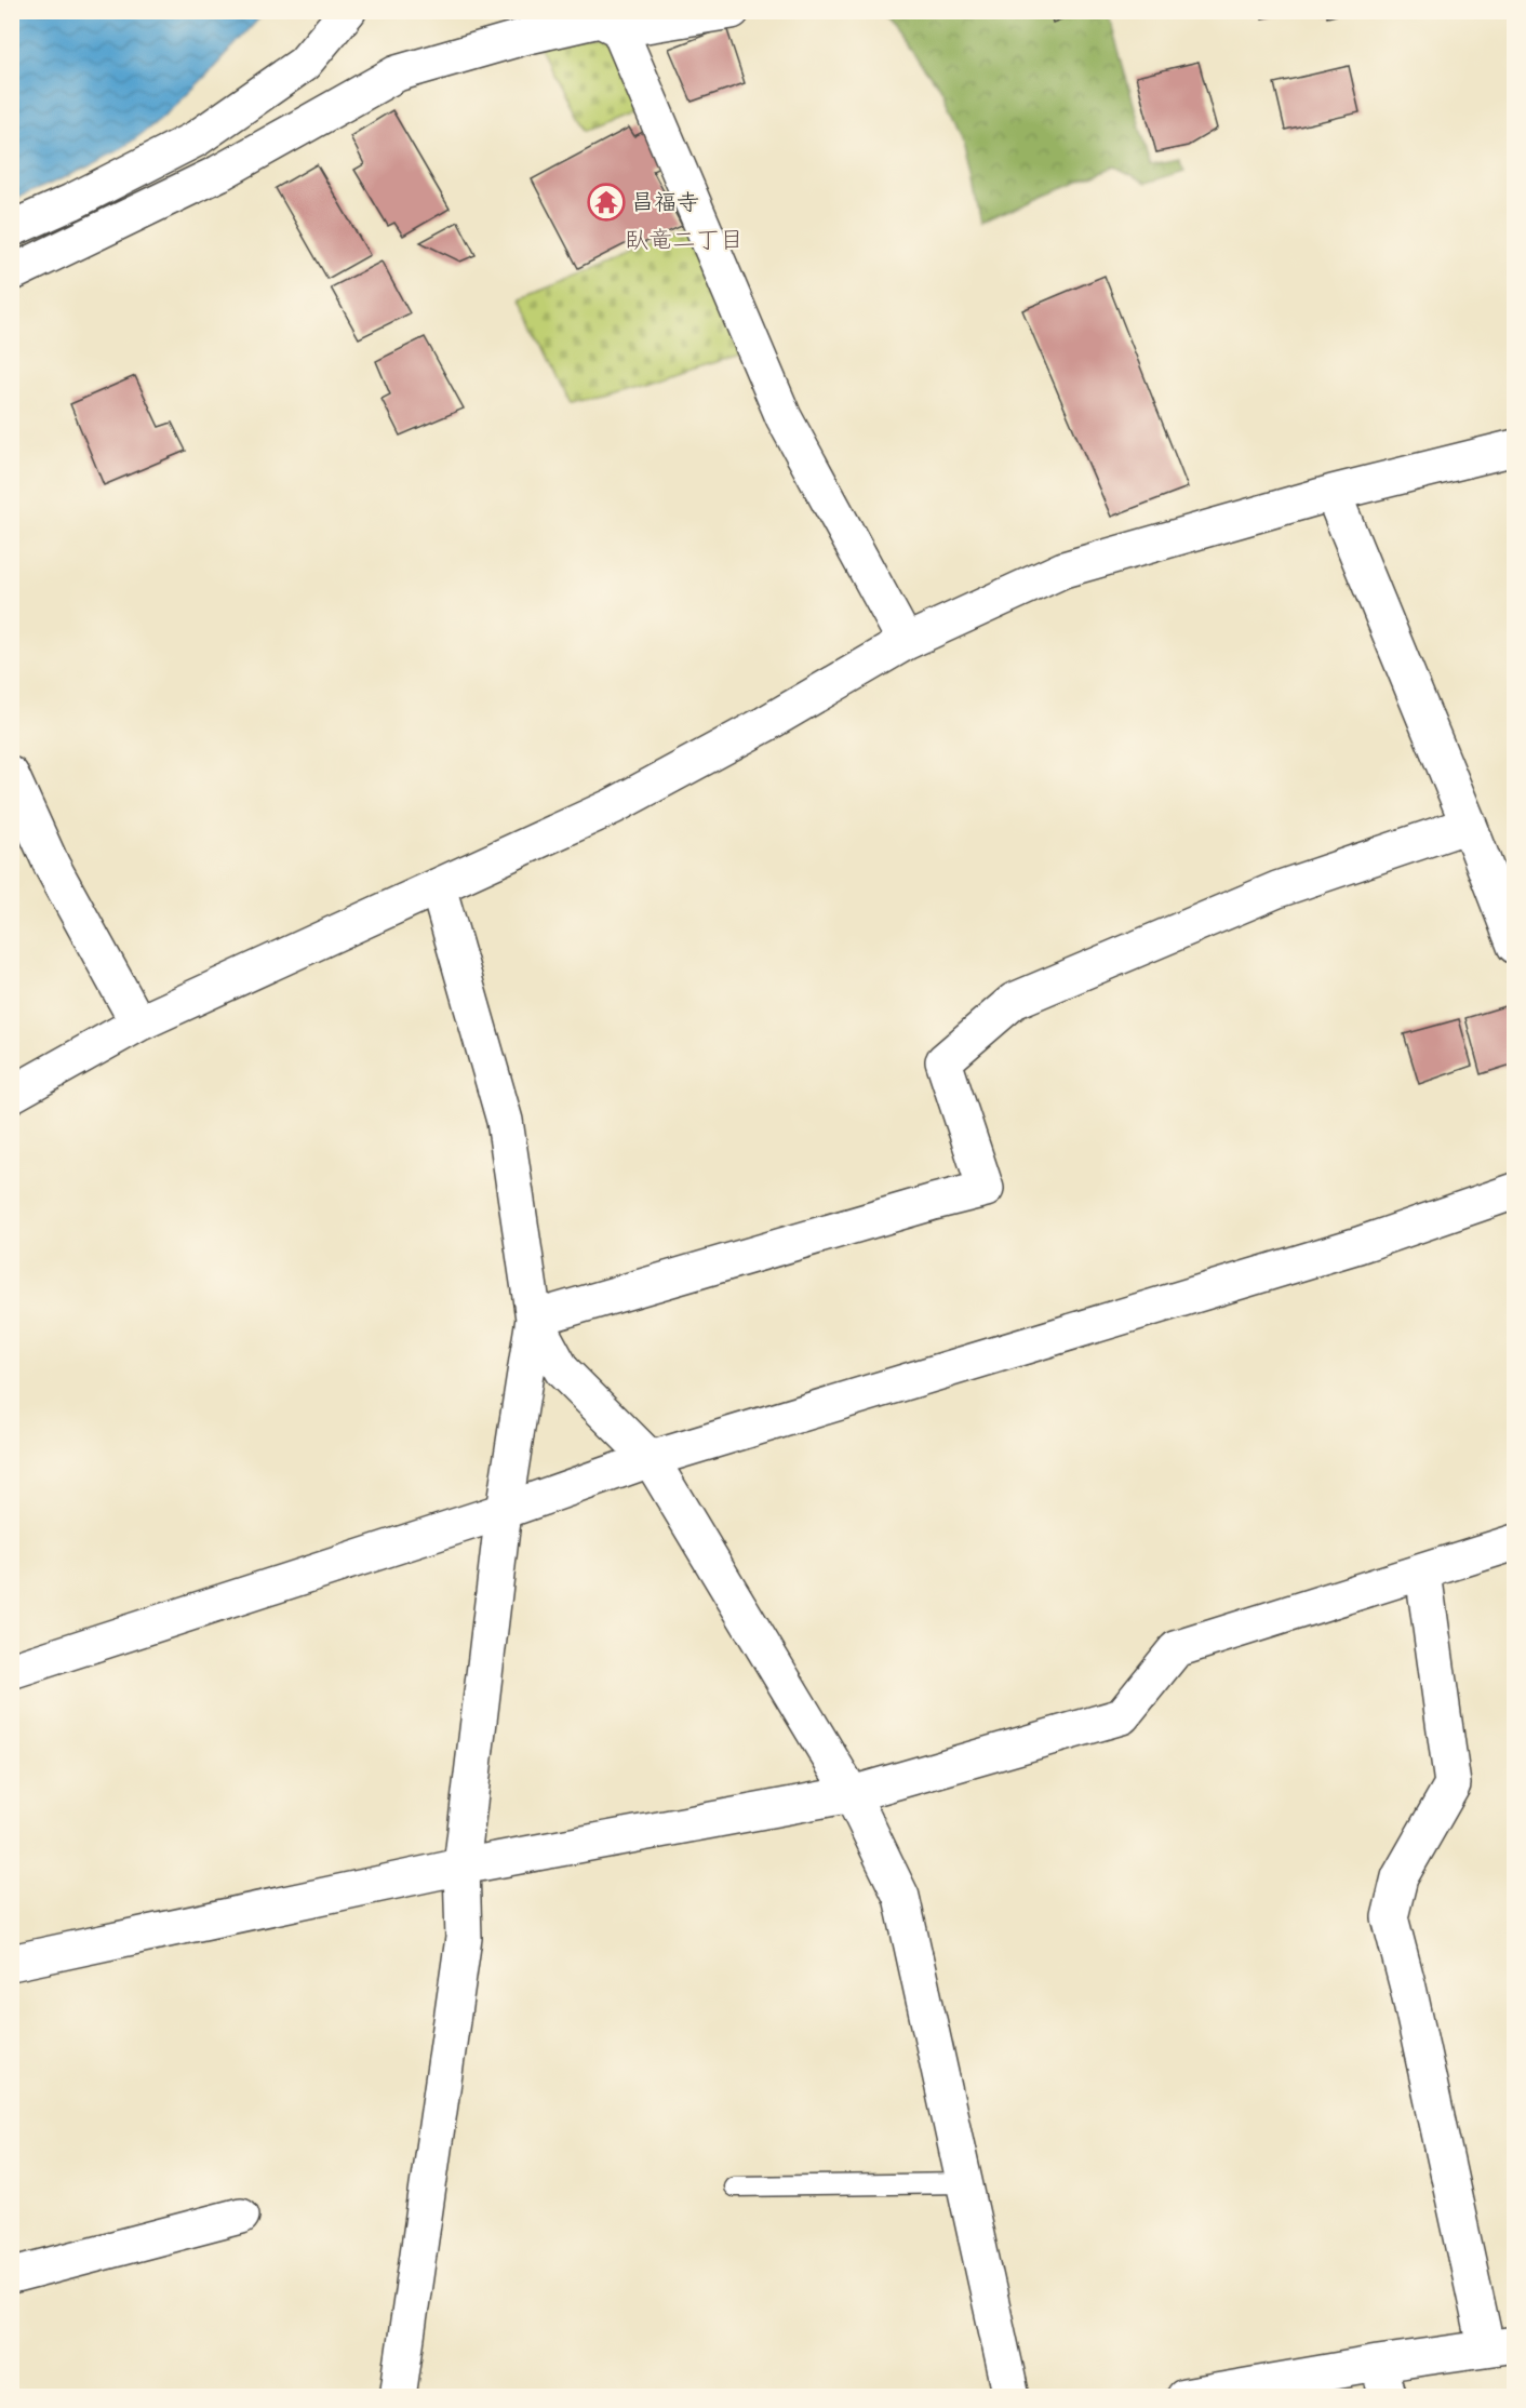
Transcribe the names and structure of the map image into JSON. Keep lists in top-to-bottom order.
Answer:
{
  "districts": ["臥竜二丁目"],
  "places": {
    "temple": ["昌福寺"]
  }
}
